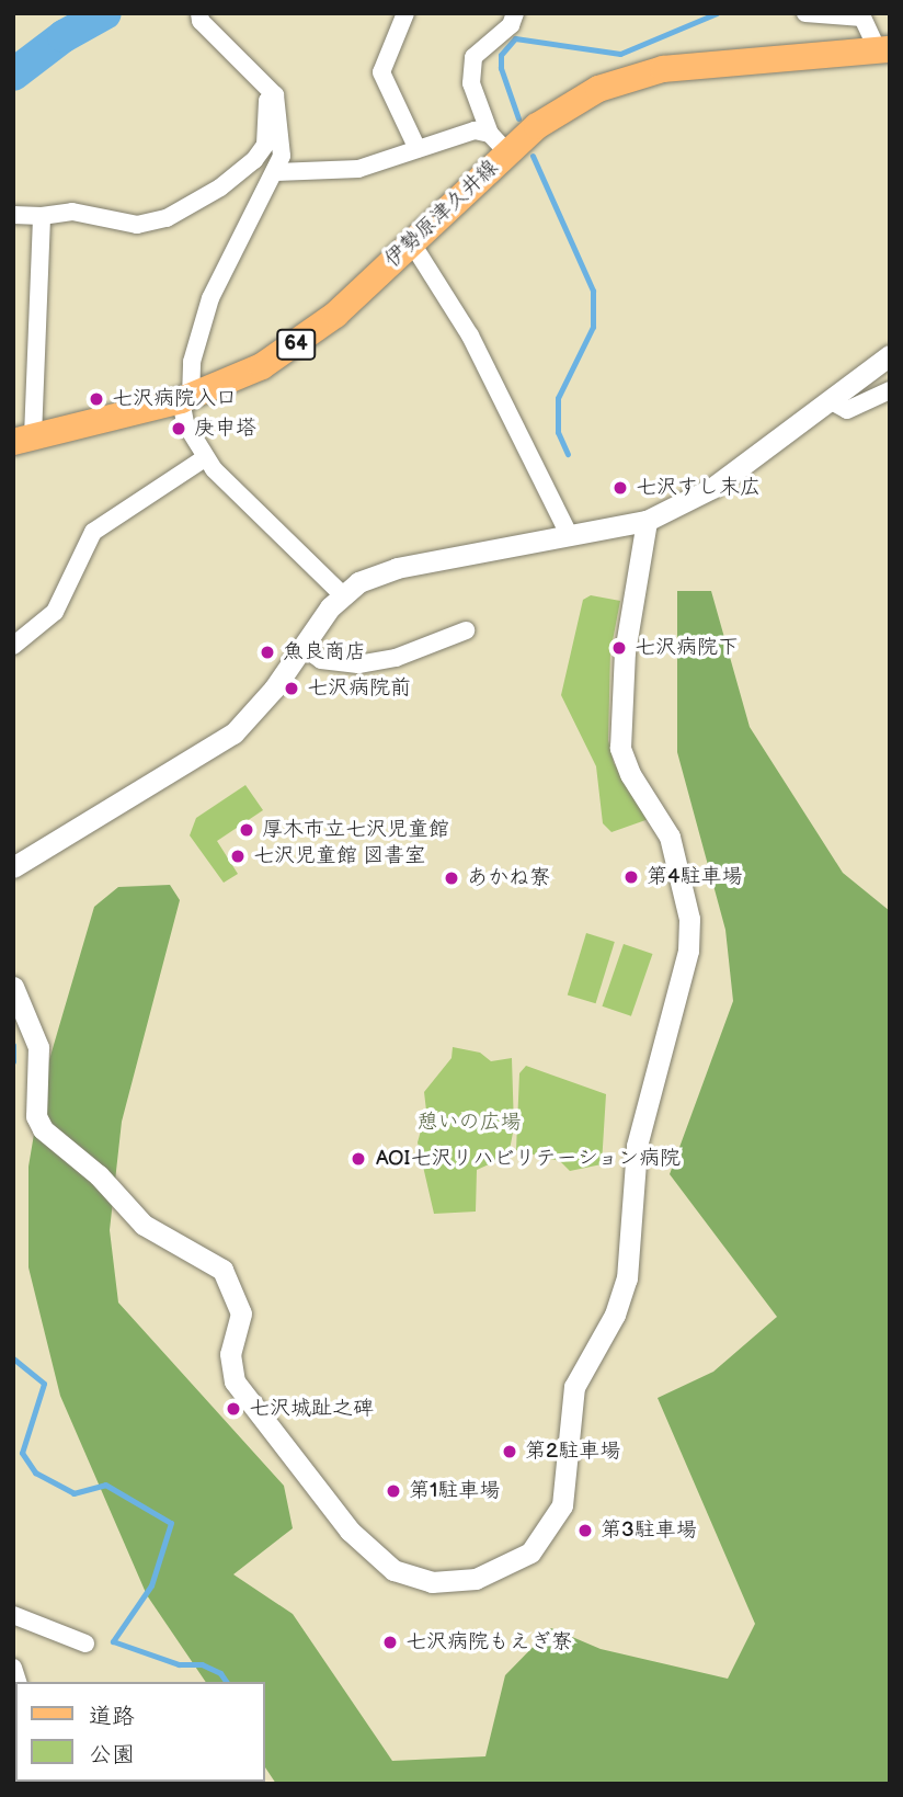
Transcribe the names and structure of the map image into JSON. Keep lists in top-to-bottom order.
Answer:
{
  "streets": {
    "main road": ["伊勢原津久井線", "64"]
  },
  "parks": ["憩いの広場"],
  "places": [
    "七沢病院入口",
    "庚申塔",
    "七沢すし末広",
    "七沢病院下",
    "魚良商店",
    "七沢病院前",
    "厚木市立七沢児童館",
    "七沢児童館 図書室",
    "第4駐車場",
    "あかね寮",
    "AOI七沢リハビリテーション病院",
    "七沢城趾之碑",
    "第2駐車場",
    "第1駐車場",
    "第3駐車場",
    "七沢病院もえぎ寮"
  ],
  "legend": ["道路", "公園"]
}
